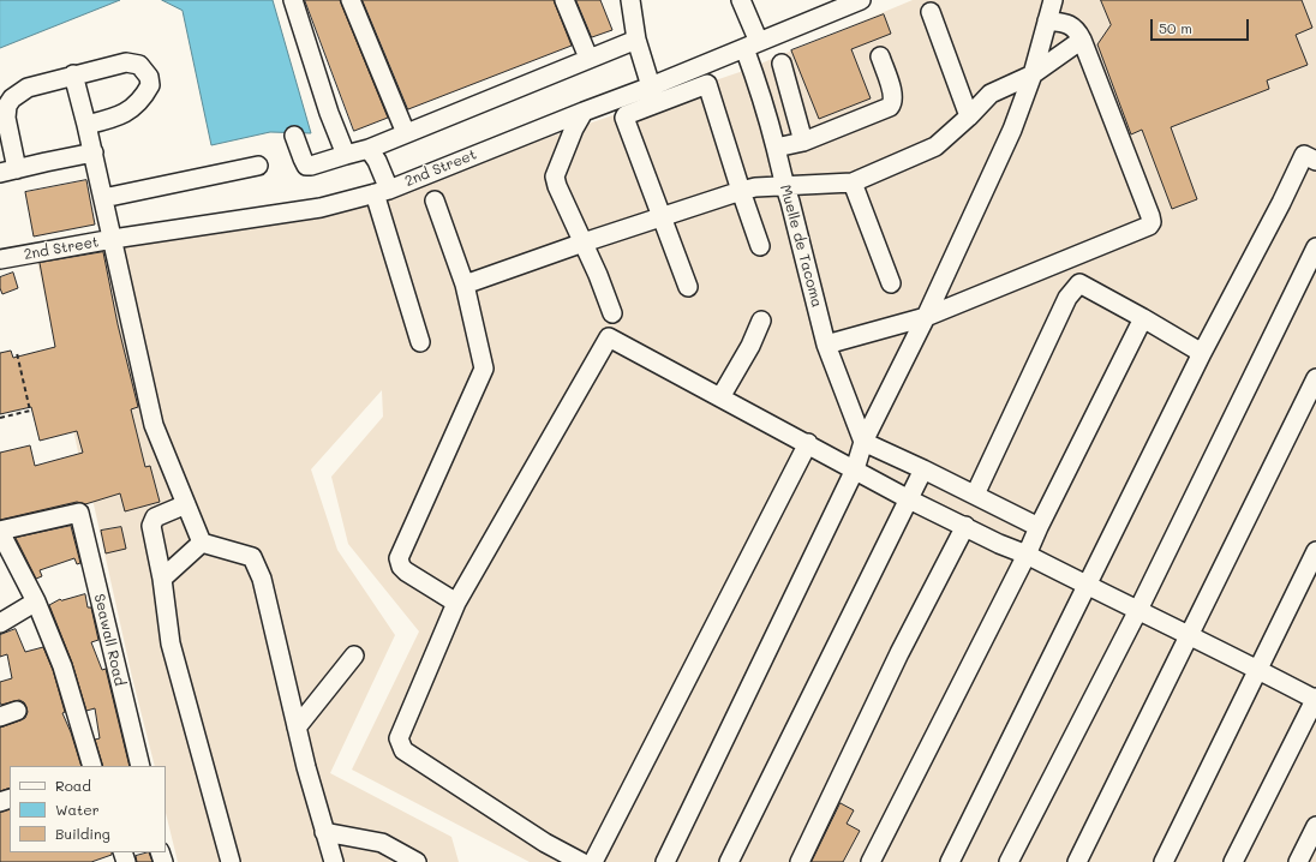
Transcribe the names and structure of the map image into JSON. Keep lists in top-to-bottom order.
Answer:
{
  "streets": {
    "street": ["2nd Street", "Muelle de Tacoma", "Seawall Road"]
  },
  "crossings": [
    ["2nd Street", "Muelle de Tacoma"]
  ],
  "legend": ["Road", "Water", "Building"],
  "scale_bar": "50 m"
}
